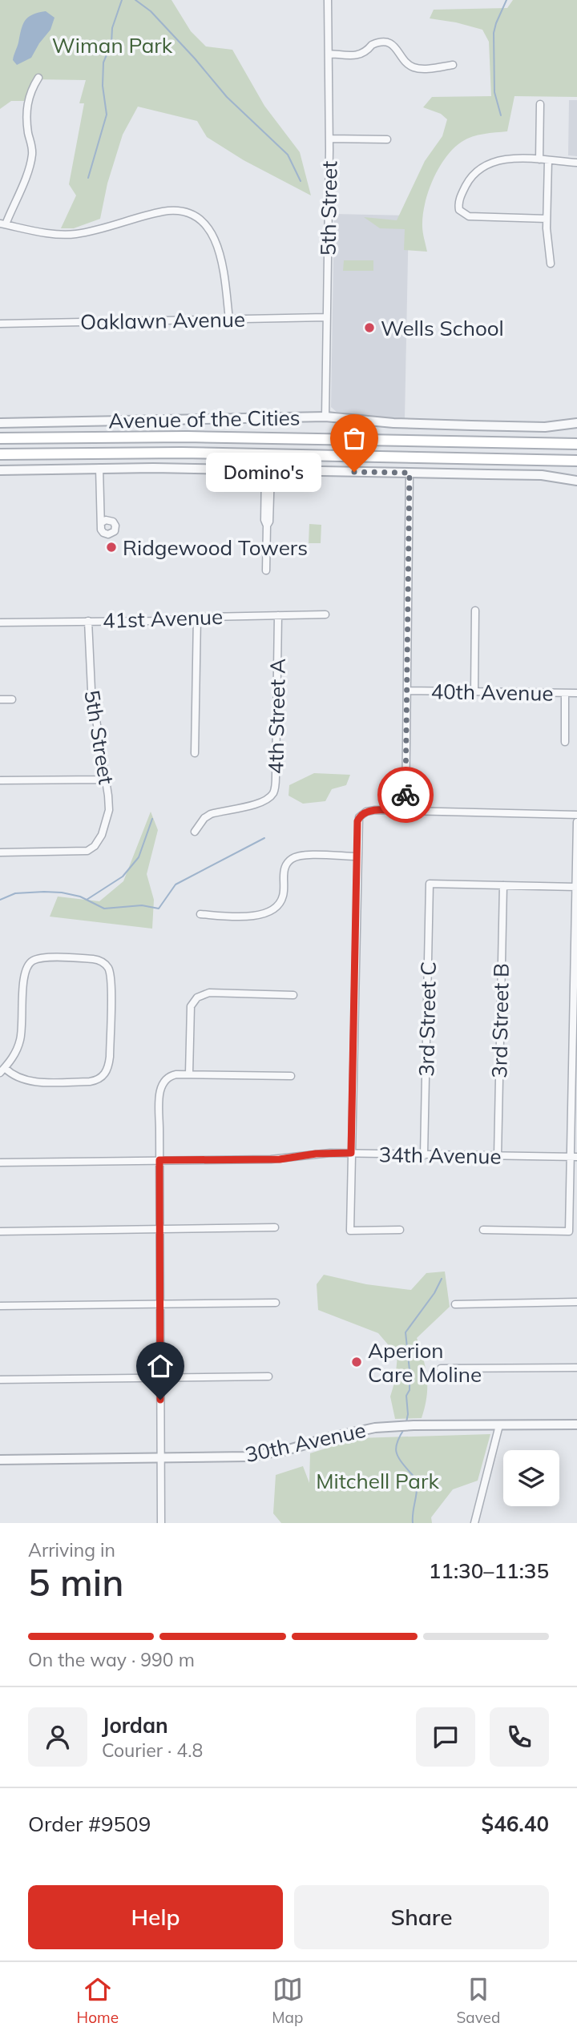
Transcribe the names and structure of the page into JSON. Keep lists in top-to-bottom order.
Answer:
{
  "streets": {
    "main road": ["Avenue of the Cities"],
    "street": [
      "5th Street",
      "Oaklawn Avenue",
      "41st Avenue",
      "40th Avenue",
      "4th Street A",
      "3rd Street C",
      "3rd Street B",
      "34th Avenue",
      "30th Avenue"
    ]
  },
  "crossings": [
    ["5th Street", "Oaklawn Avenue"],
    ["5th Street", "Avenue of the Cities"],
    ["5th Street", "41st Avenue"],
    ["41st Avenue", "4th Street A"],
    ["3rd Street C", "3rd Street B"],
    ["3rd Street C", "34th Avenue"],
    ["3rd Street B", "34th Avenue"]
  ],
  "parks": ["Wiman Park", "Mitchell Park"],
  "places": [
    "Wells School",
    "Domino's",
    "Ridgewood Towers",
    "Aperion Care Moline"
  ],
  "page": {
    "bubble": "Domino's",
    "heading": ["5 min", "Arriving in", "11:30–11:35"],
    "panel": [
      "Jordan",
      "Courier · 4.8",
      "Order #9509",
      "$46.40"
    ],
    "bar": "On the way · 990 m",
    "buttons": ["Help", "Share"],
    "tabs": ["Home", "Map", "Saved"]
  }
}
